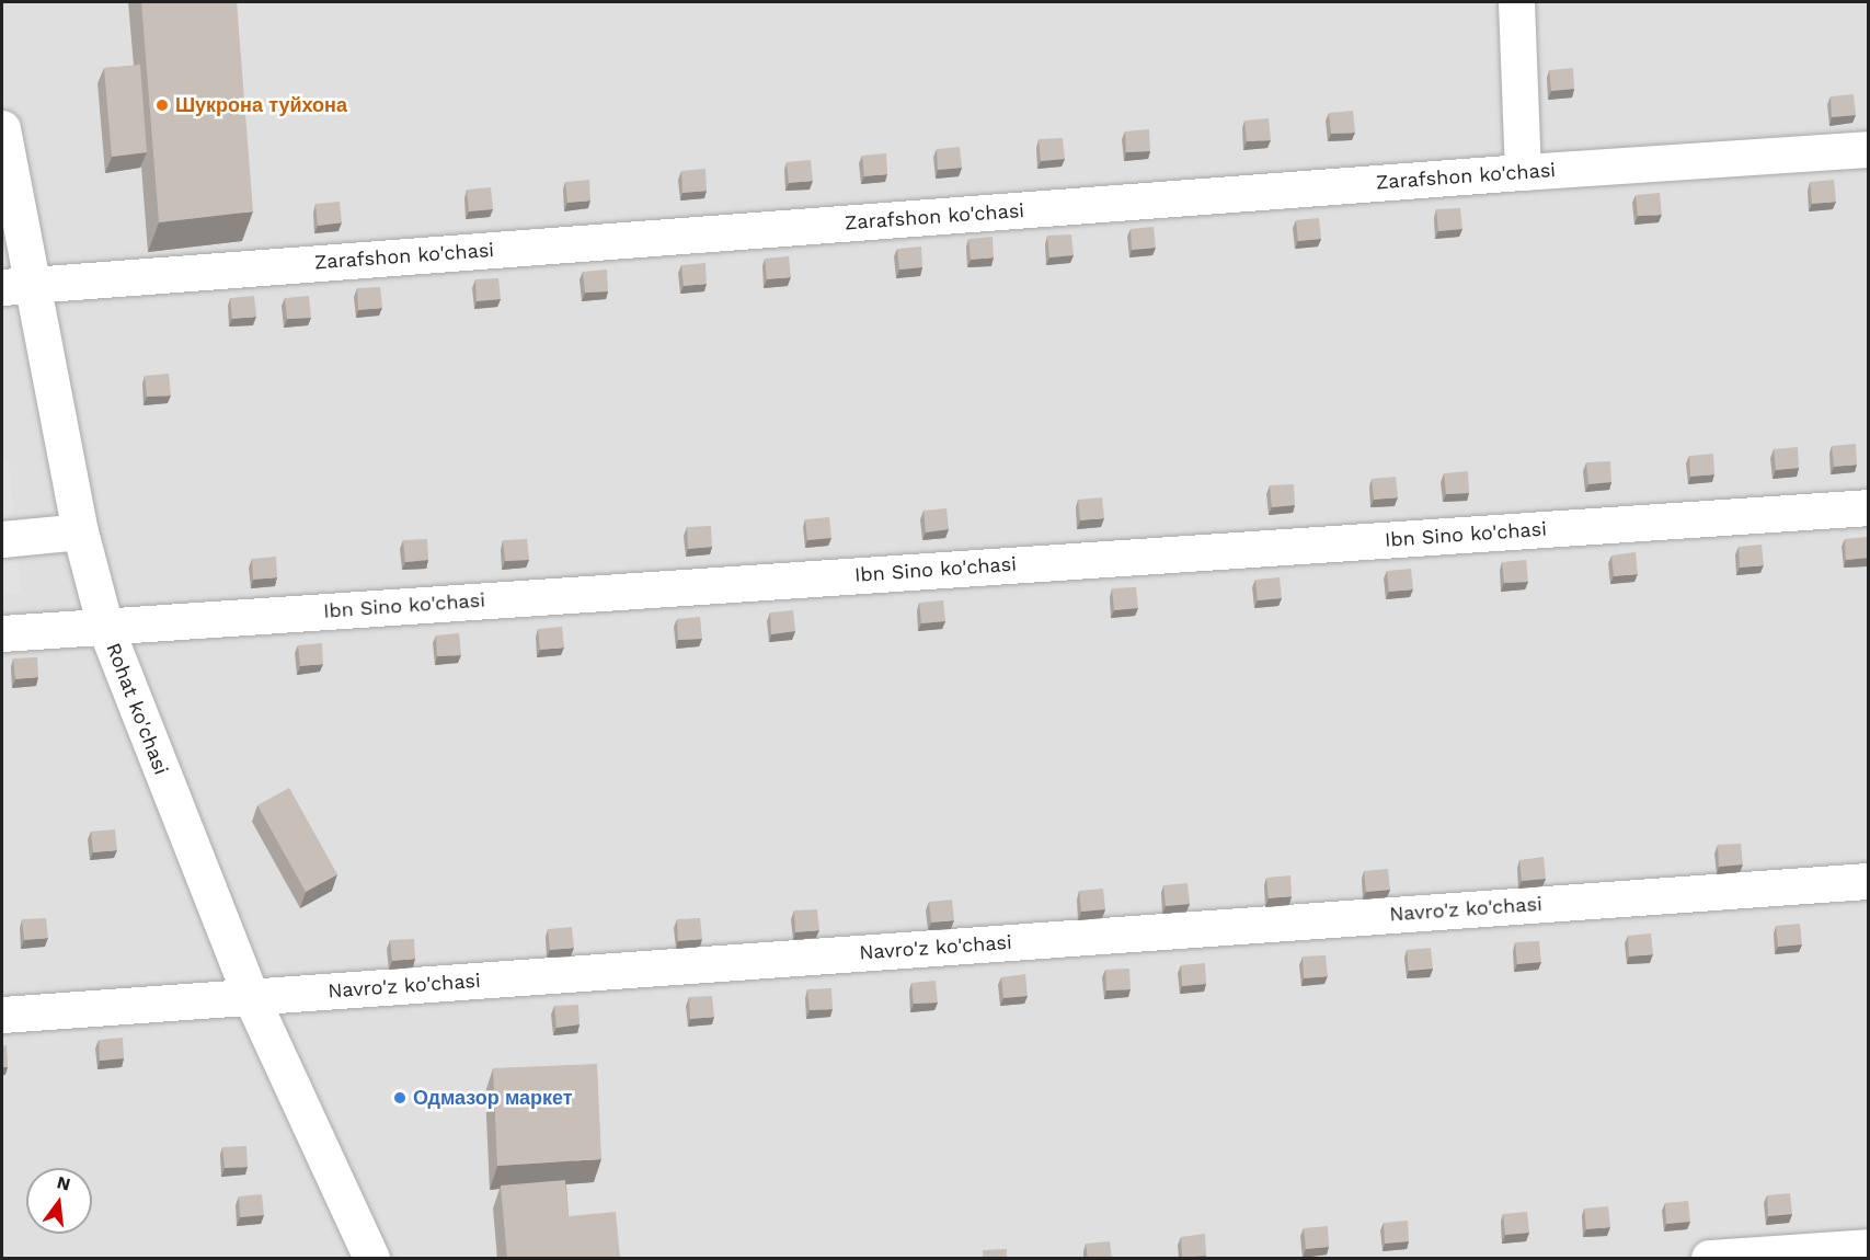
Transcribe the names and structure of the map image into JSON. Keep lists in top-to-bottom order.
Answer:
{
  "streets": {
    "street": [
      "Zarafshon ko'chasi",
      "Ibn Sino ko'chasi",
      "Rohat ko'chasi",
      "Navro'z ko'chasi"
    ]
  },
  "crossings": [
    ["Zarafshon ko'chasi", "Rohat ko'chasi"],
    ["Ibn Sino ko'chasi", "Rohat ko'chasi"],
    ["Rohat ko'chasi", "Navro'z ko'chasi"]
  ],
  "places": ["Шукрона туйхона", "Одмазор маркет"],
  "north": "top"
}
